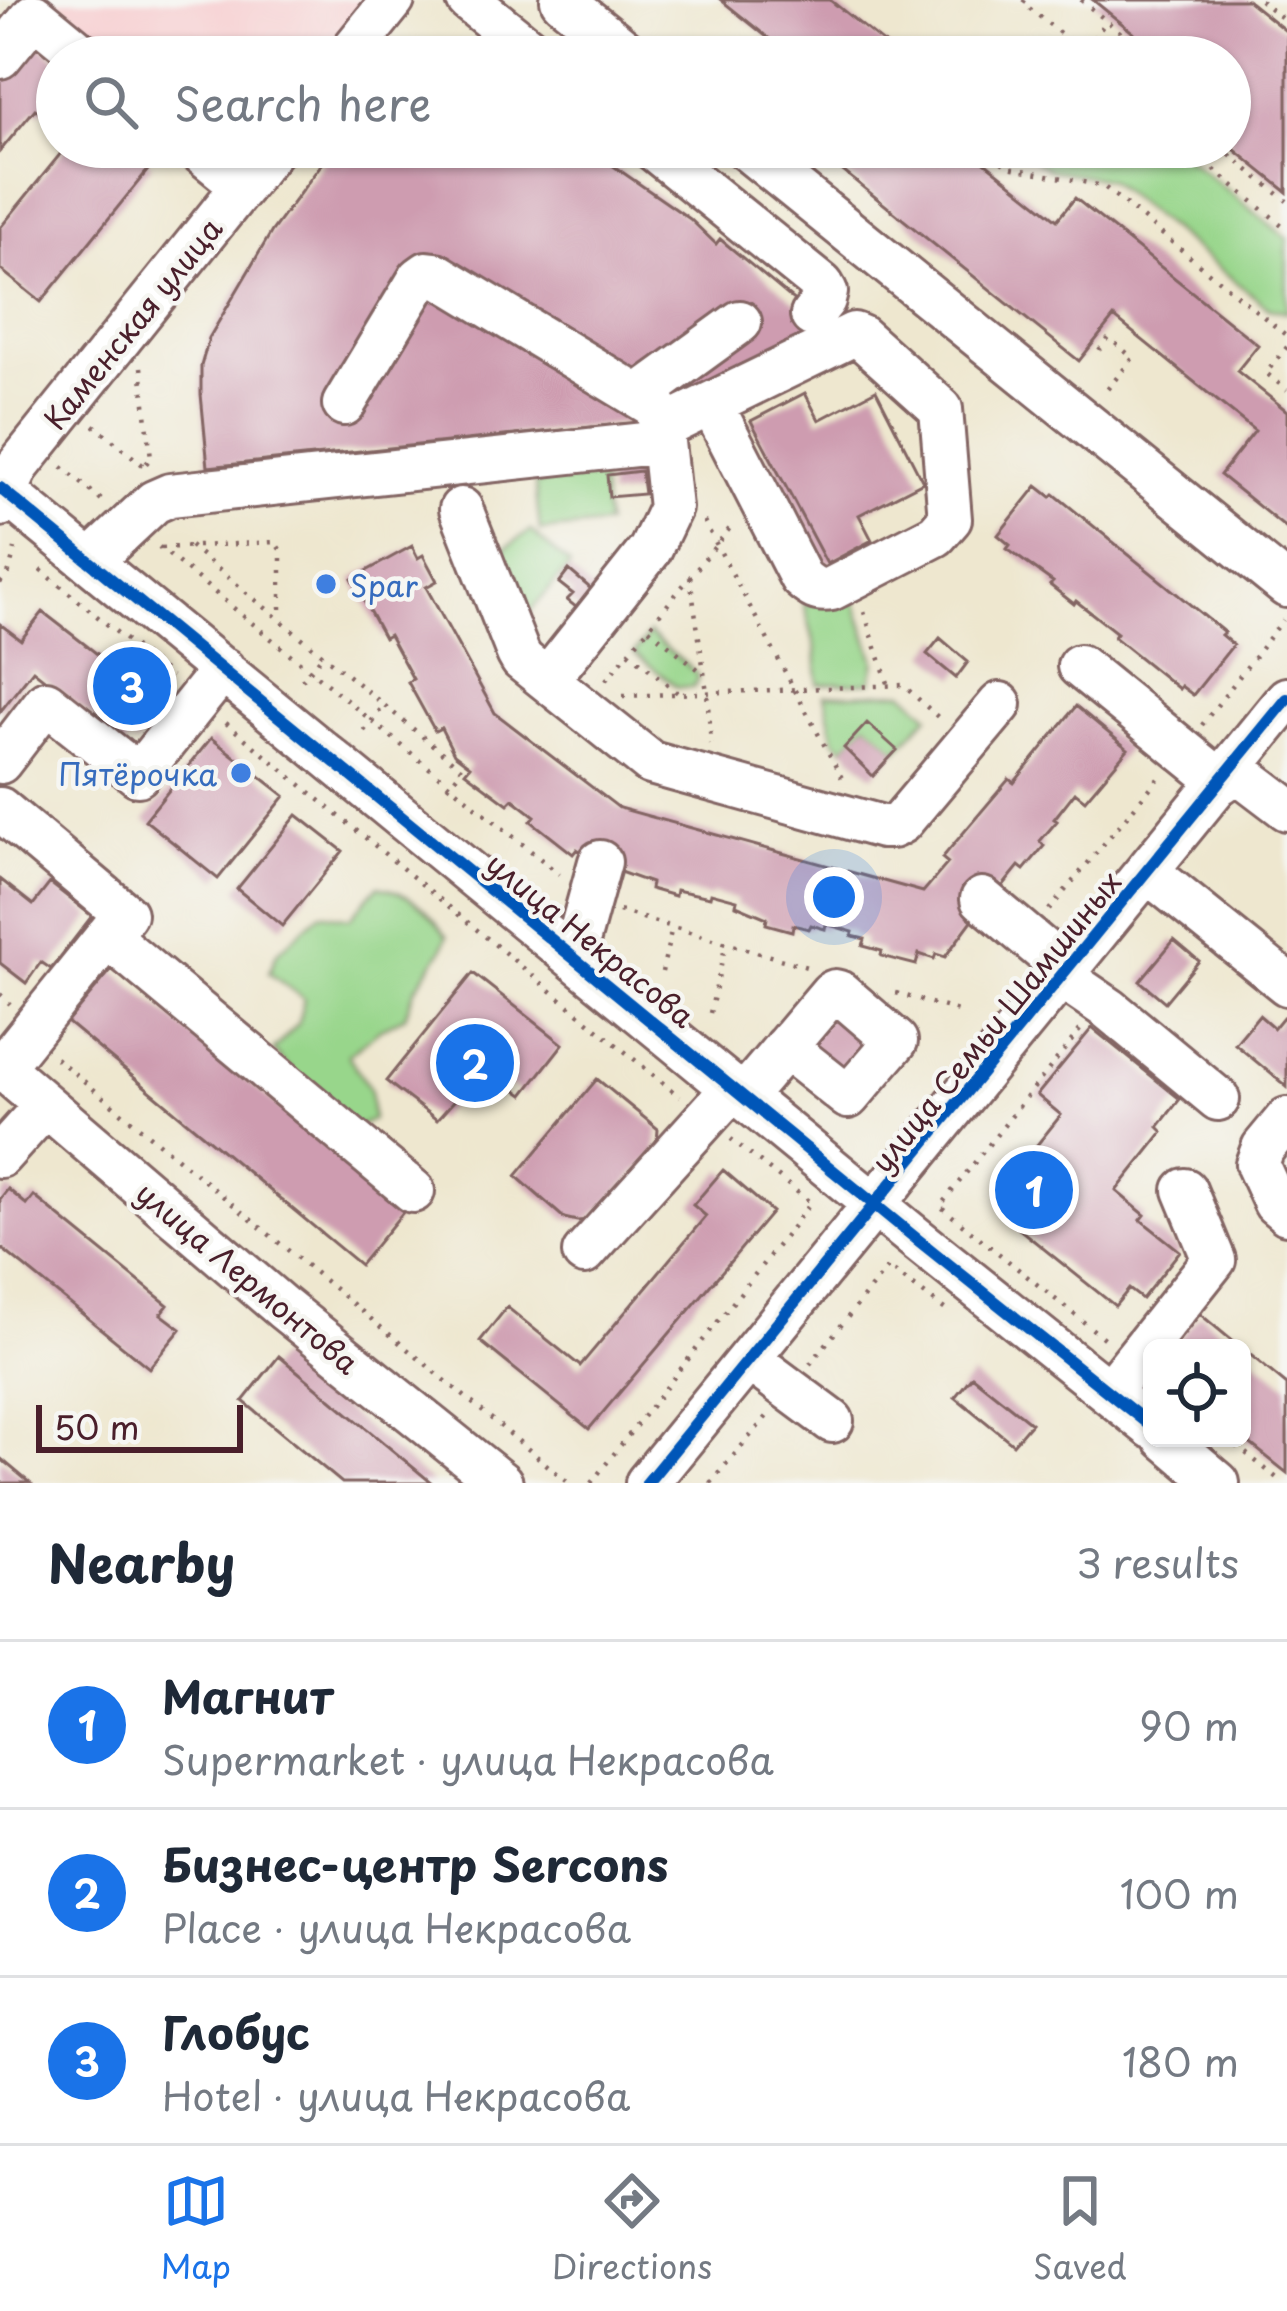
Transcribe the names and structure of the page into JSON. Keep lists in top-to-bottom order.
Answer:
{
  "streets": {
    "street": [
      "Каменская улица",
      "улица Некрасова",
      "улица Семьи Шамшиных",
      "улица Лермонтова"
    ]
  },
  "crossings": [
    ["Каменская улица", "улица Некрасова"],
    ["улица Некрасова", "улица Семьи Шамшиных"]
  ],
  "places": ["Spar", "Пятёрочка"],
  "scale_bar": "50 m",
  "page": {
    "search": "Search here",
    "pins": ["3", "2", "1"],
    "scale": "50 m",
    "heading": ["Nearby", "3 results"],
    "list": [
      {
        "mark": "1",
        "name": "Магнит",
        "note": "Supermarket · улица Некрасова",
        "value": "90 m"
      },
      {
        "mark": "2",
        "name": "Бизнес-центр Sercons",
        "note": "Place · улица Некрасова",
        "value": "100 m"
      },
      {
        "mark": "3",
        "name": "Глобус",
        "note": "Hotel · улица Некрасова",
        "value": "180 m"
      }
    ],
    "nav": ["Map", "Directions", "Saved"]
  }
}
